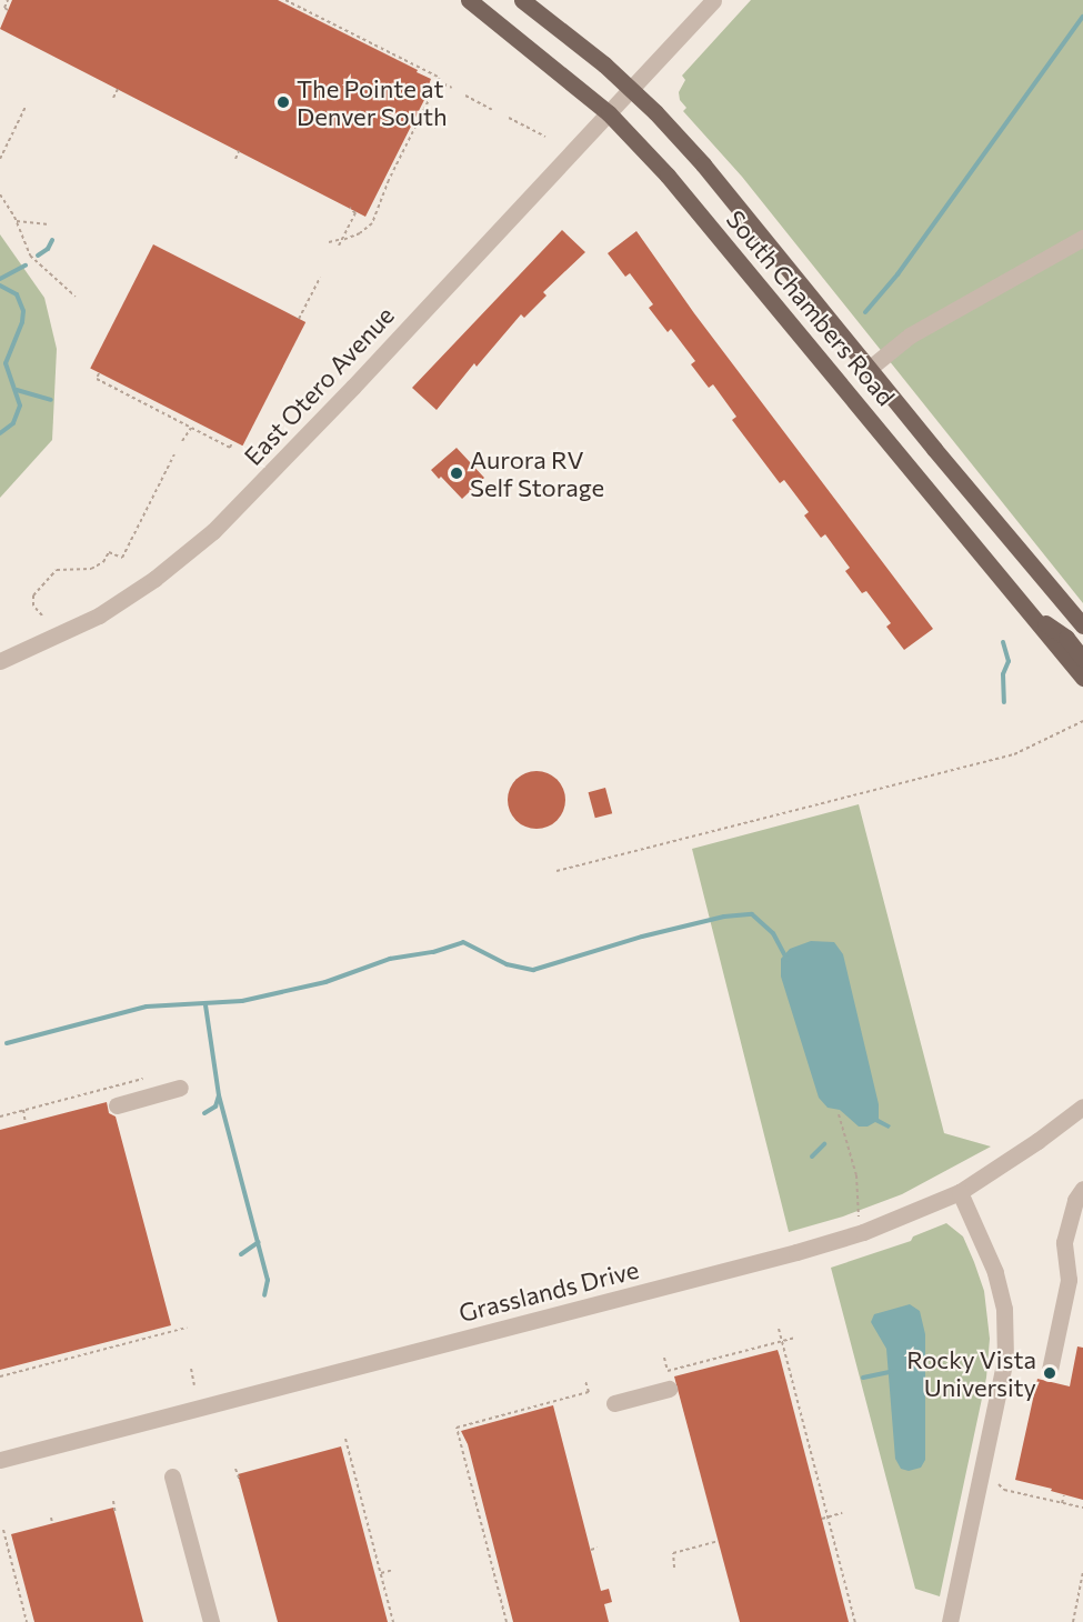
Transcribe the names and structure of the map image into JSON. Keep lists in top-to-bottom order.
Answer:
{
  "streets": {
    "main road": ["South Chambers Road"],
    "street": ["East Otero Avenue", "Grasslands Drive"]
  },
  "crossings": [
    ["South Chambers Road", "East Otero Avenue"]
  ],
  "places": ["The Pointe at Denver South", "Aurora RV Self Storage", "Rocky Vista University"]
}
